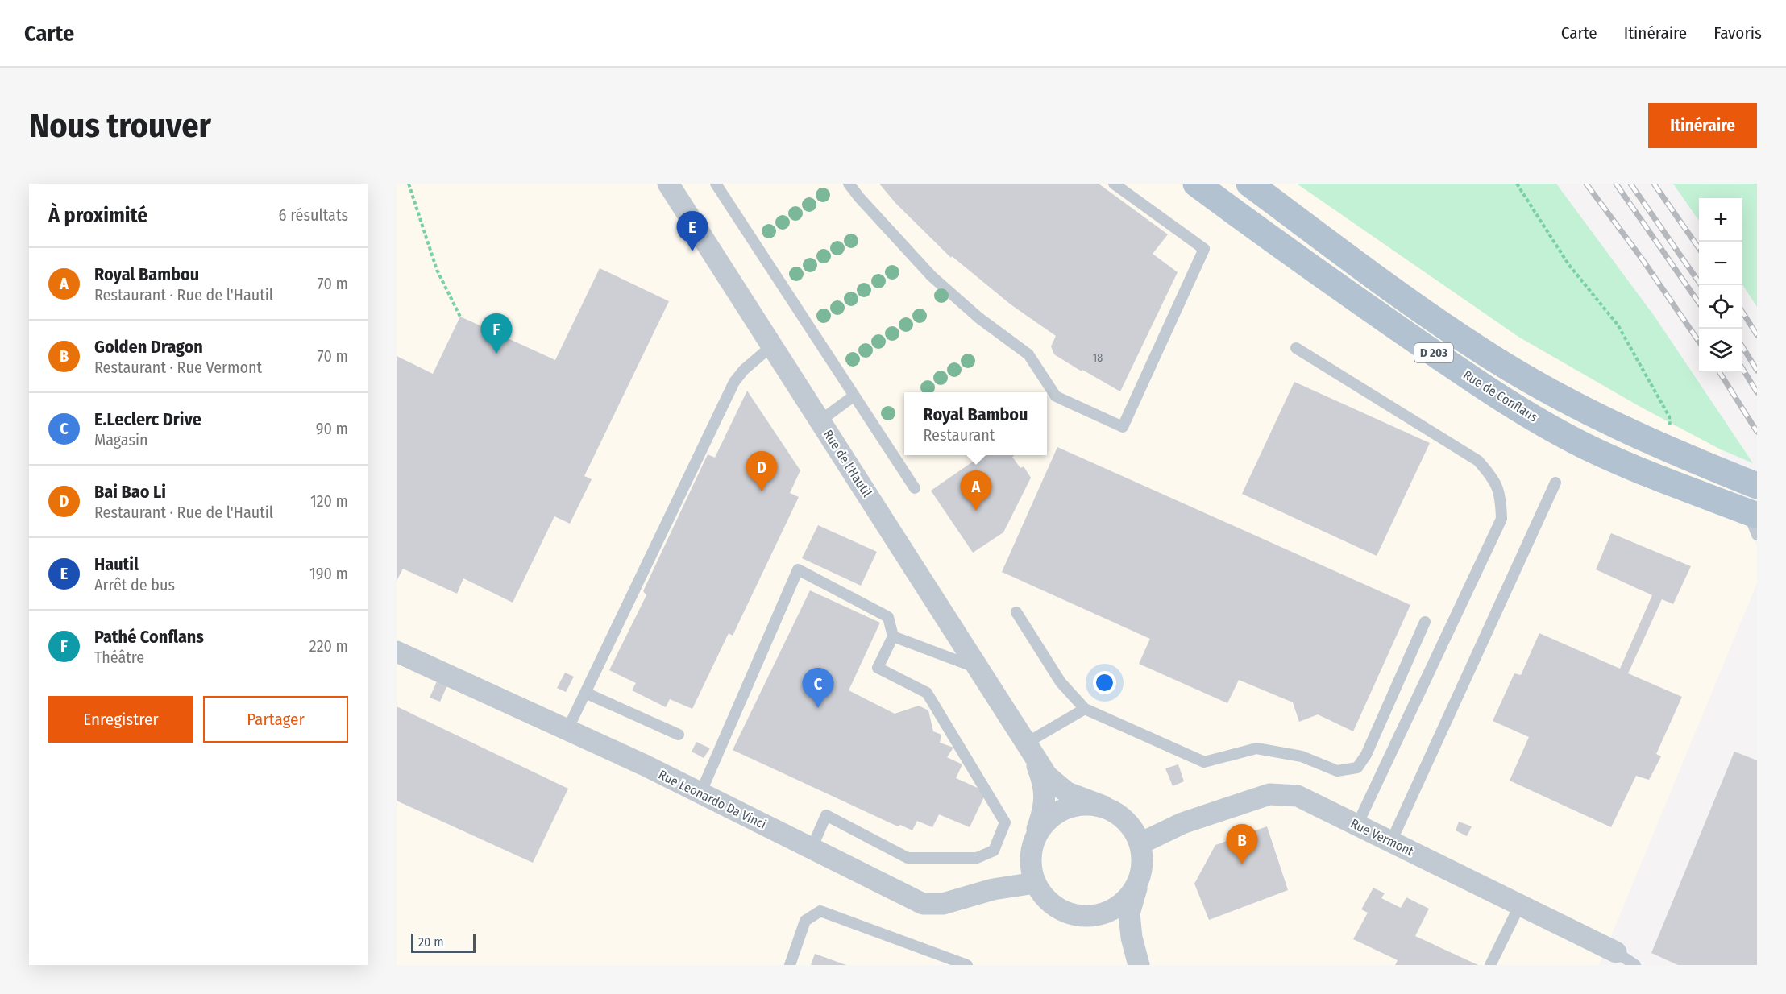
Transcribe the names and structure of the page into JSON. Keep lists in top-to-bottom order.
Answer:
{
  "streets": {
    "main road": ["D 203", "Rue de Conflans"],
    "street": ["Rue de l'Hautil", "Rue Leonardo Da Vinci", "Rue Vermont"]
  },
  "crossings": [
    ["Rue de l'Hautil", "Rue Leonardo Da Vinci"],
    ["Rue de l'Hautil", "Rue Vermont"],
    ["Rue Leonardo Da Vinci", "Rue Vermont"]
  ],
  "house_numbers": ["18"],
  "scale_bar": "20 m",
  "page": {
    "header": "Carte",
    "nav": ["Carte", "Itinéraire", "Favoris"],
    "buttons": [
      "Itinéraire",
      ["Enregistrer", "Partager"]
    ],
    "title": "Nous trouver",
    "heading": ["À proximité", "6 résultats"],
    "map_buttons": ["+", "−"],
    "pins": [
      "E",
      "F",
      "D",
      "A",
      "C",
      "B"
    ],
    "list": [
      {
        "mark": "A",
        "name": "Royal Bambou",
        "note": "Restaurant · Rue de l'Hautil",
        "value": "70 m"
      },
      {
        "mark": "B",
        "name": "Golden Dragon",
        "note": "Restaurant · Rue Vermont",
        "value": "70 m"
      },
      {
        "mark": "C",
        "name": "E.Leclerc Drive",
        "note": "Magasin",
        "value": "90 m"
      },
      {
        "mark": "D",
        "name": "Bai Bao Li",
        "note": "Restaurant · Rue de l'Hautil",
        "value": "120 m"
      },
      {
        "mark": "E",
        "name": "Hautil",
        "note": "Arrêt de bus",
        "value": "190 m"
      },
      {
        "mark": "F",
        "name": "Pathé Conflans",
        "note": "Théâtre",
        "value": "220 m"
      }
    ],
    "popup": ["Royal Bambou", "Restaurant"],
    "scale": "20 m"
  }
}
